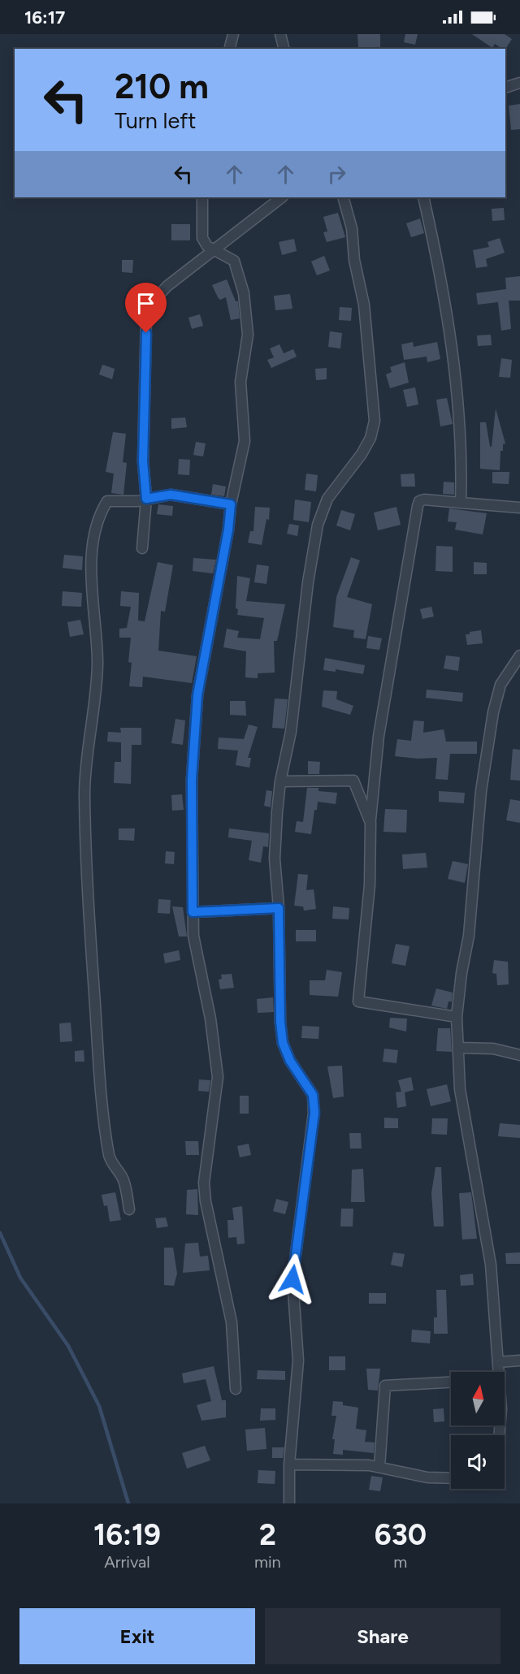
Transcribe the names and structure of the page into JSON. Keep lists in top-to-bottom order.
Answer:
{
  "north": "top",
  "page": {
    "status": "16:17",
    "turn": ["210 m", "Turn left"],
    "eta": [
      "16:19",
      "Arrival",
      "2",
      "min",
      "630",
      "m"
    ],
    "buttons": ["Exit", "Share"]
  }
}
